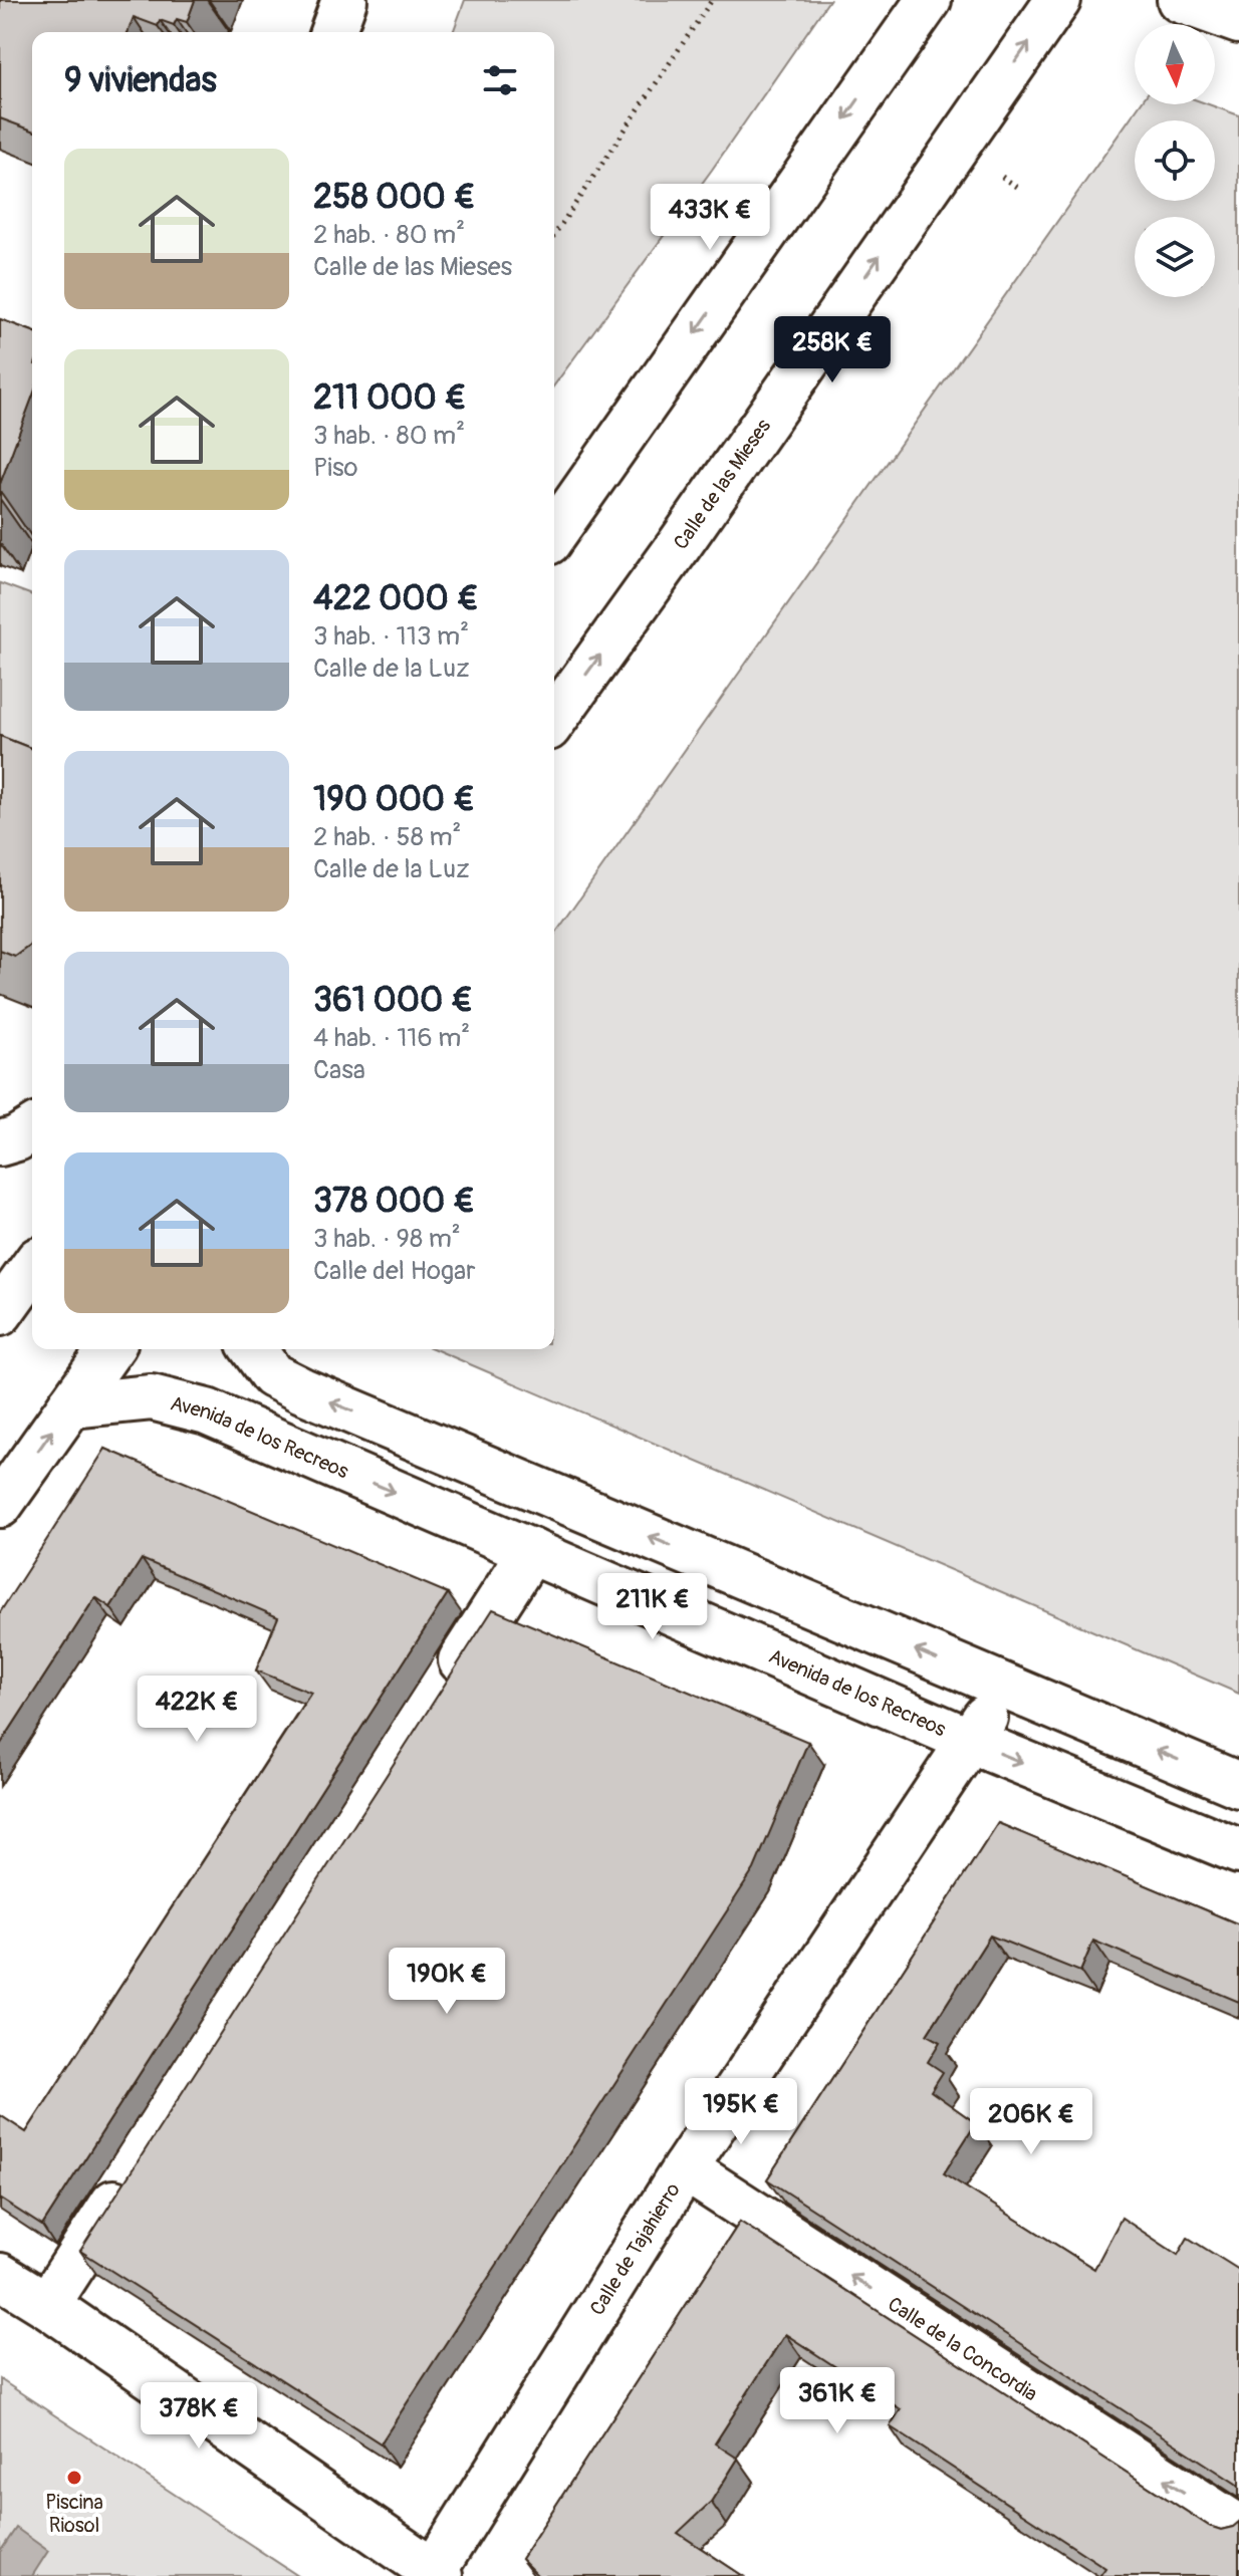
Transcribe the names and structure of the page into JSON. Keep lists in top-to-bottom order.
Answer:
{
  "streets": {
    "street": [
      "Calle de las Mieses",
      "Avenida de los Recreos",
      "Calle de Tajahierro",
      "Calle de la Concordia"
    ]
  },
  "crossings": [
    ["Avenida de los Recreos", "Calle de Tajahierro"],
    ["Calle de Tajahierro", "Calle de la Concordia"]
  ],
  "one_way": ["Calle de la Concordia"],
  "places": ["Piscina Riosol"],
  "north": "bottom",
  "page": {
    "heading": "9 viviendas",
    "list": [
      {
        "name": "258 000 €",
        "note": "2 hab. · 80 m² · Calle de las Mieses"
      },
      {
        "name": "211 000 €",
        "note": "3 hab. · 80 m² · Piso"
      },
      {
        "name": "422 000 €",
        "note": "3 hab. · 113 m² · Calle de la Luz"
      },
      {
        "name": "190 000 €",
        "note": "2 hab. · 58 m² · Calle de la Luz"
      },
      {
        "name": "361 000 €",
        "note": "4 hab. · 116 m² · Casa"
      },
      {
        "name": "378 000 €",
        "note": "3 hab. · 98 m² · Calle del Hogar"
      }
    ],
    "price": [
      "433K €",
      "258K €",
      "211K €",
      "422K €",
      "190K €",
      "195K €",
      "206K €",
      "361K €",
      "378K €"
    ]
  }
}
